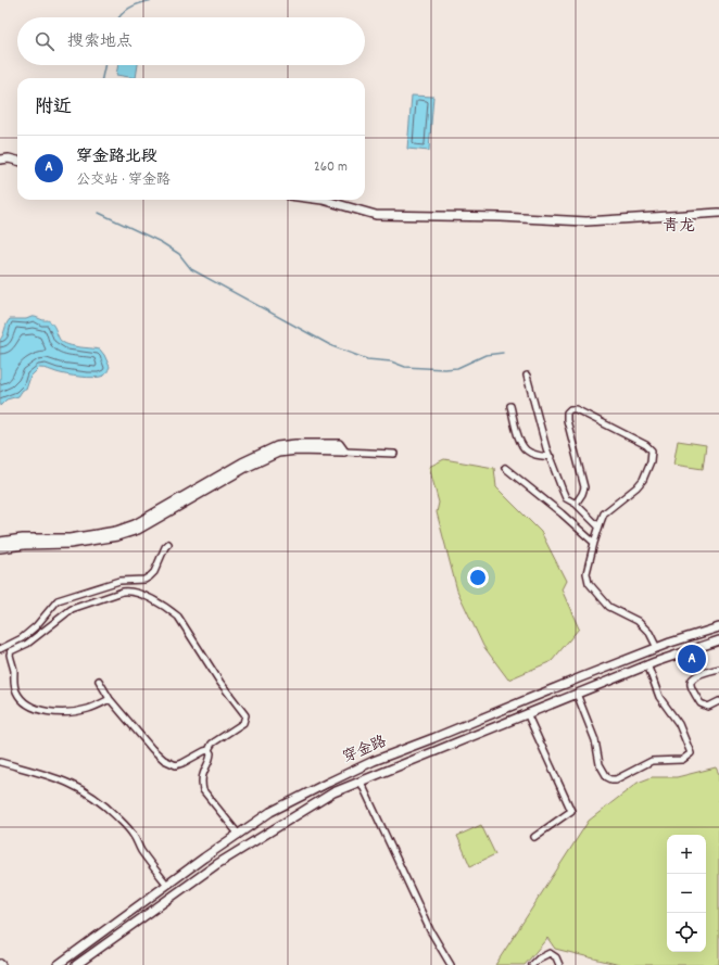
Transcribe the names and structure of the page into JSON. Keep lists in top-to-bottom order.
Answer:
{
  "streets": {
    "main road": ["穿金路"]
  },
  "districts": ["青龙"],
  "page": {
    "search": "搜索地点",
    "heading": "附近",
    "list": [
      {
        "mark": "A",
        "name": "穿金路北段",
        "note": "公交站 · 穿金路",
        "value": "260 m"
      }
    ],
    "pins": "A",
    "map_buttons": ["+", "−"]
  }
}
